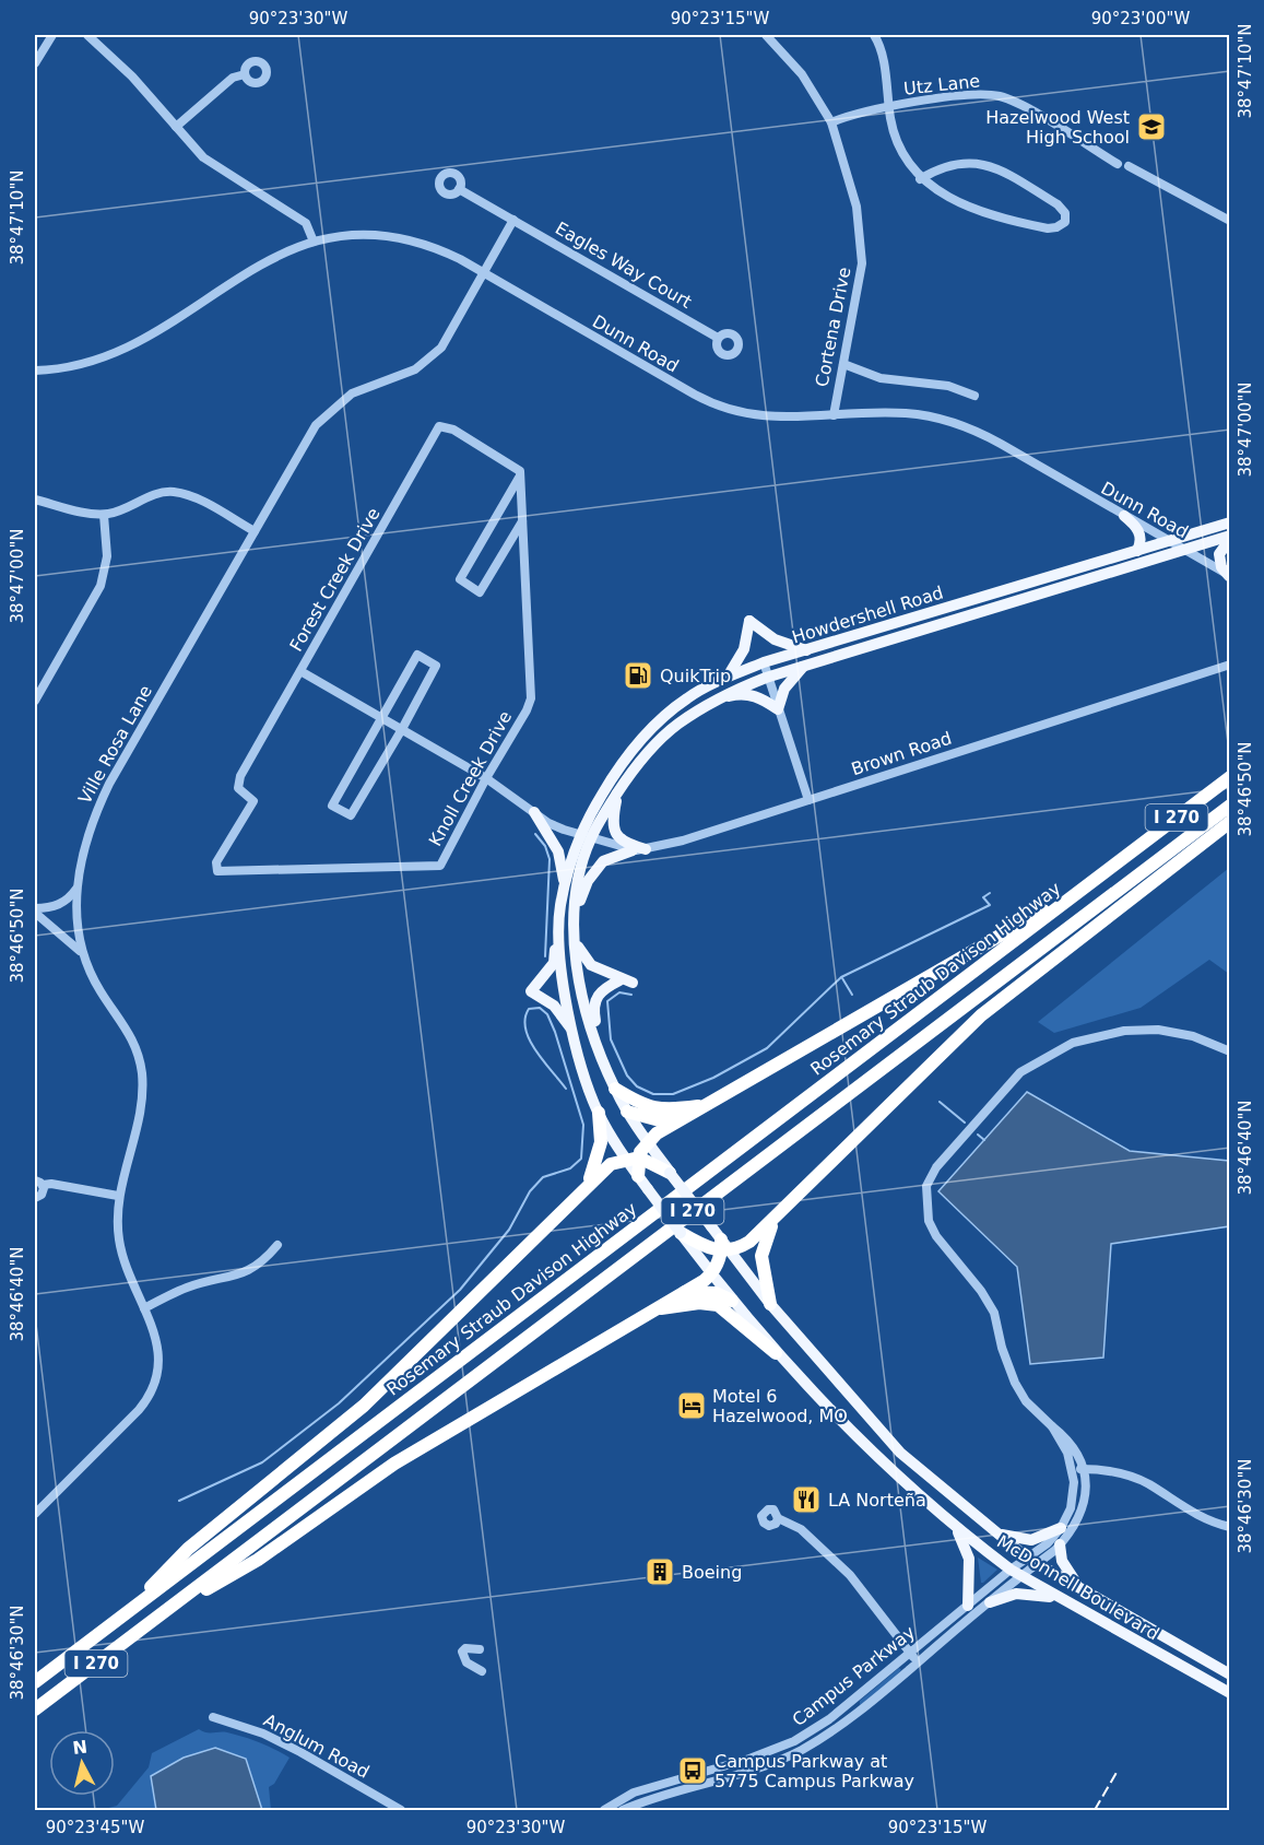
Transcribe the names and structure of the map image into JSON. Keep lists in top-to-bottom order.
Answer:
{
  "streets": {
    "highway": ["I 270", "Rosemary Straub Davison Highway"],
    "main road": ["Howdershell Road", "McDonnell Boulevard"],
    "street": [
      "Utz Lane",
      "Eagles Way Court",
      "Cortena Drive",
      "Dunn Road",
      "Forest Creek Drive",
      "Ville Rosa Lane",
      "Brown Road",
      "Knoll Creek Drive",
      "Campus Parkway",
      "Anglum Road"
    ]
  },
  "crossings": [
    ["Utz Lane", "Cortena Drive"],
    ["Cortena Drive", "Dunn Road"],
    ["Dunn Road", "Howdershell Road"],
    ["Dunn Road", "Ville Rosa Lane"],
    ["Forest Creek Drive", "Knoll Creek Drive"],
    ["Howdershell Road", "McDonnell Boulevard"],
    ["McDonnell Boulevard", "Campus Parkway"]
  ],
  "places": {
    "school or university": ["Hazelwood West High School"],
    "fuel station": ["QuikTrip"],
    "hotel": ["Motel 6 Hazelwood, MO"],
    "restaurant": ["LA Norteña"],
    "building": ["Boeing"],
    "bus stop": ["Campus Parkway at 5775 Campus Parkway"]
  },
  "north": "top",
  "coordinates": [
    "90°23'30\"W",
    "90°23'15\"W",
    "90°23'00\"W",
    "38°47'10\"N",
    "38°47'00\"N",
    "38°46'50\"N",
    "38°46'40\"N",
    "38°46'30\"N",
    "90°23'45\"W"
  ]
}
